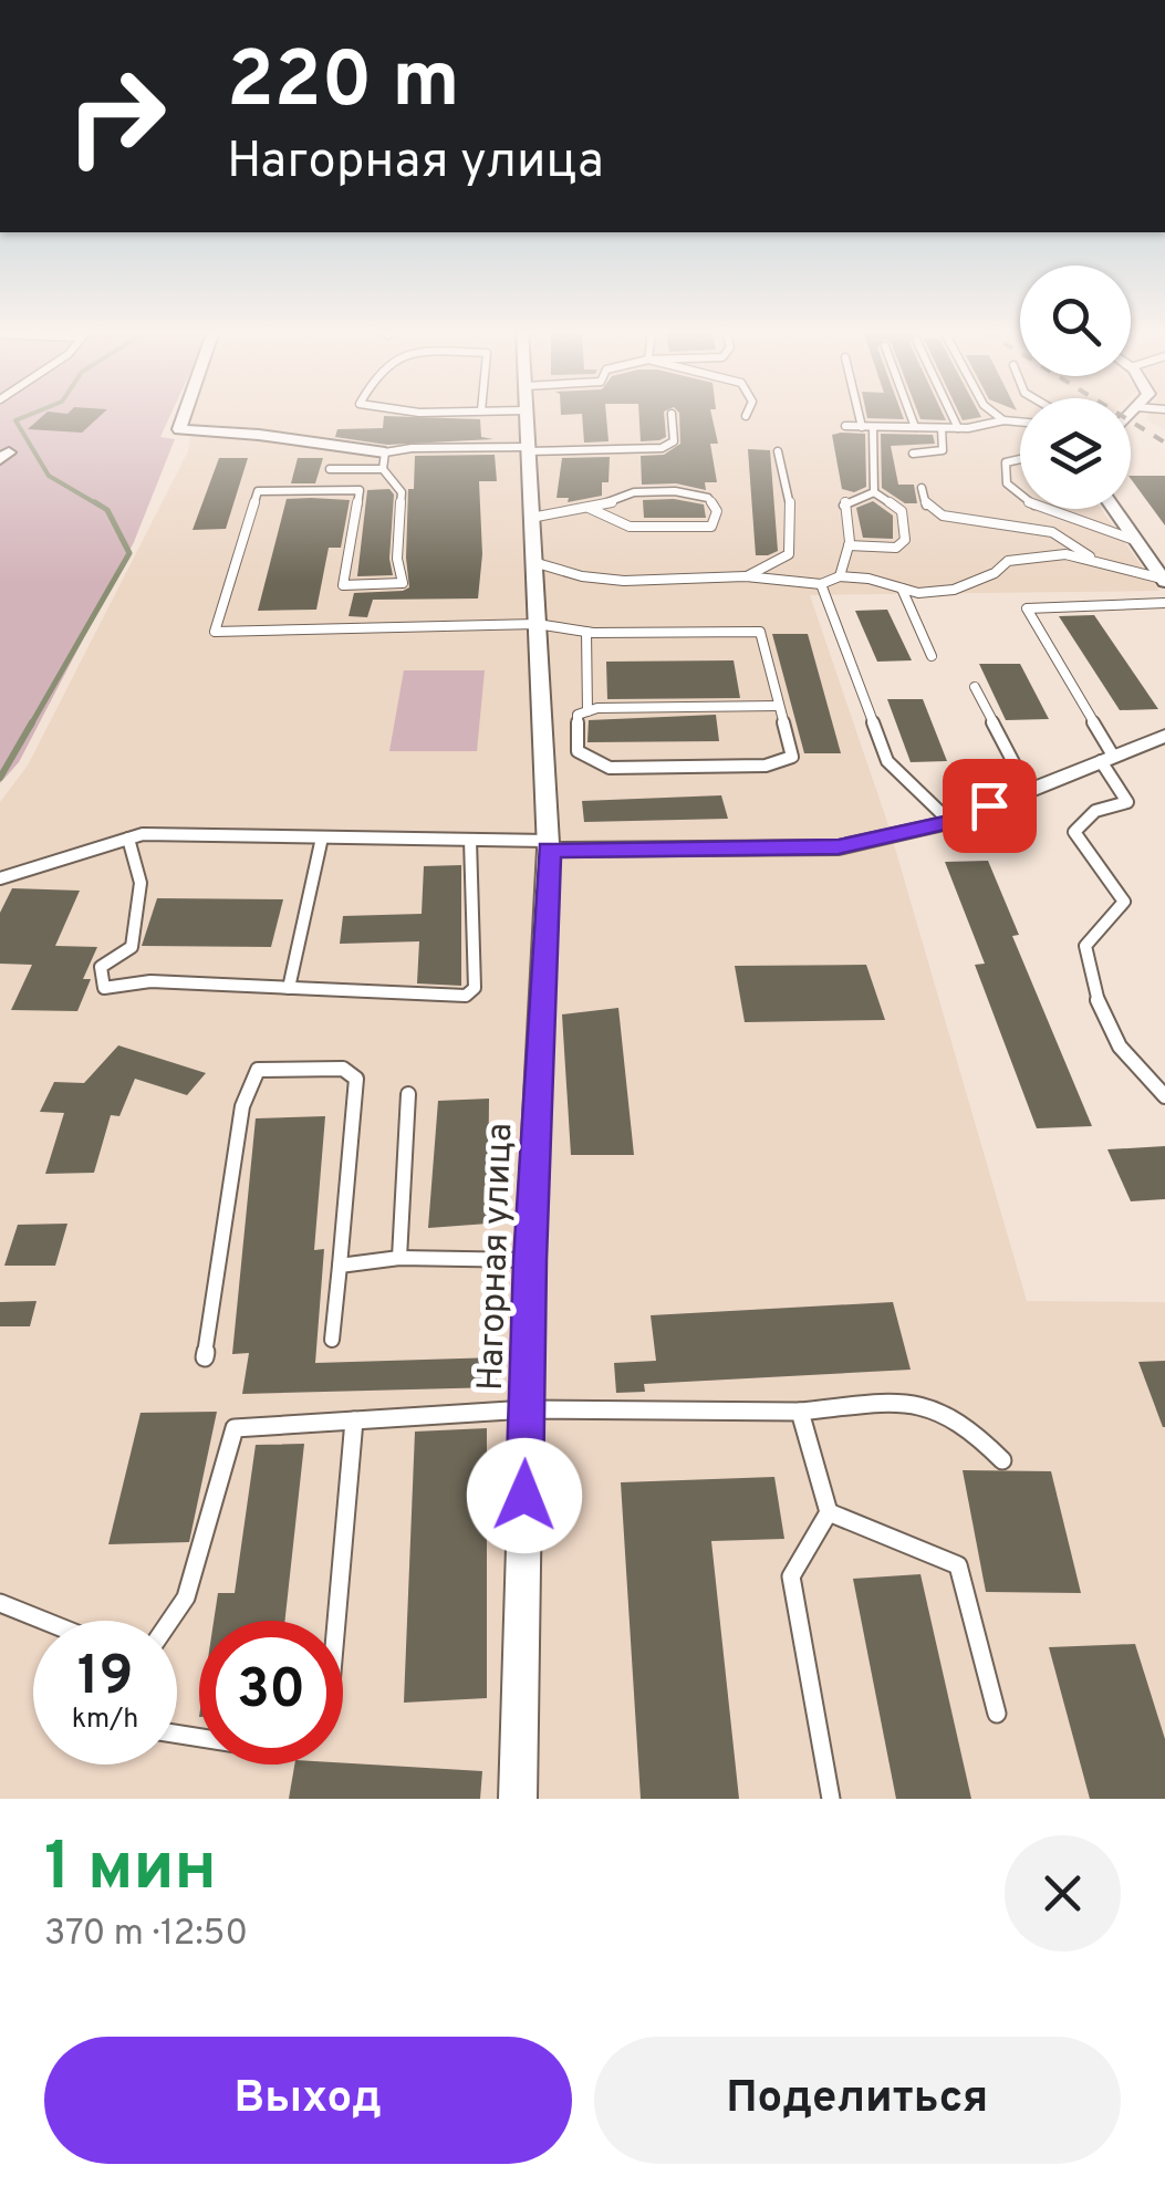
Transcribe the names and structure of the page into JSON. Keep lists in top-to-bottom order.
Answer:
{
  "streets": {
    "street": ["Нагорная улица"]
  },
  "page": {
    "turn": ["220 m", "Нагорная улица"],
    "speed": "19 km/h",
    "limit": "30",
    "heading": ["1 мин", "370 m · 12:50"],
    "buttons": ["Выход", "Поделиться"]
  }
}
